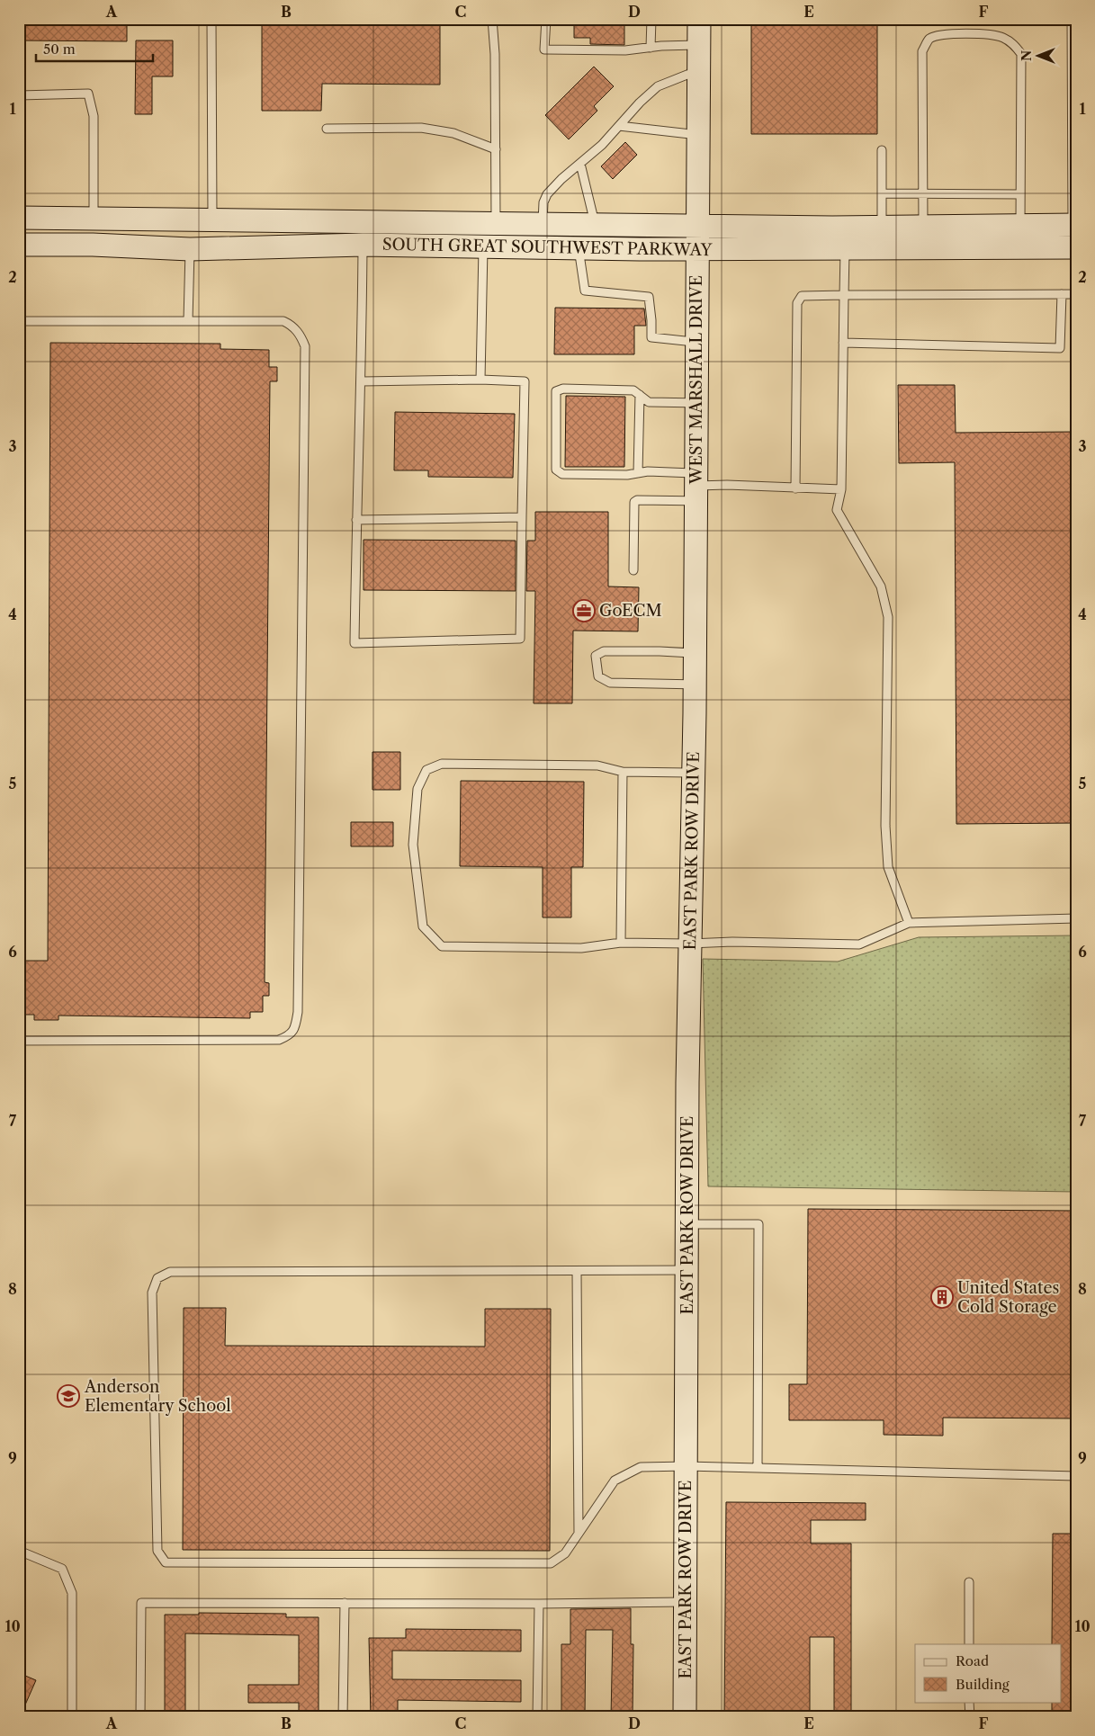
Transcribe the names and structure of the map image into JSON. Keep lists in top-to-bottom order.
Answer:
{
  "streets": {
    "main road": ["SOUTH GREAT SOUTHWEST PARKWAY", "WEST MARSHALL DRIVE", "EAST PARK ROW DRIVE"]
  },
  "crossings": [
    ["SOUTH GREAT SOUTHWEST PARKWAY", "WEST MARSHALL DRIVE"],
    ["WEST MARSHALL DRIVE", "EAST PARK ROW DRIVE"]
  ],
  "places": {
    "office": ["GoECM"],
    "building": ["United States Cold Storage"],
    "school or university": ["Anderson Elementary School"]
  },
  "legend": ["Road", "Building"],
  "scale_bar": "50 m",
  "north": "left",
  "grid": {
    "columns": [
      "A",
      "B",
      "C",
      "D",
      "E",
      "F"
    ],
    "rows": [
      "1",
      "2",
      "3",
      "4",
      "5",
      "6",
      "7",
      "8",
      "9",
      "10"
    ]
  }
}
